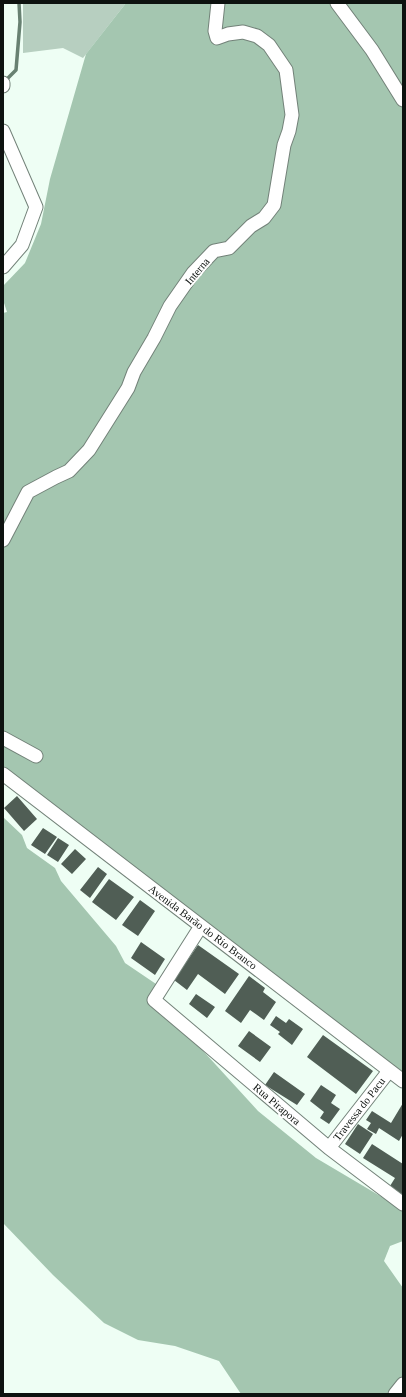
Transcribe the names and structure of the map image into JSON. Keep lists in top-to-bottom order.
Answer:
{
  "streets": {
    "street": [
      "Interna",
      "Avenida Barão do Rio Branco",
      "Rua Pirapora",
      "Travessa do Pacu"
    ]
  },
  "crossings": [
    ["Avenida Barão do Rio Branco", "Rua Pirapora"],
    ["Avenida Barão do Rio Branco", "Travessa do Pacu"],
    ["Rua Pirapora", "Travessa do Pacu"]
  ]
}
